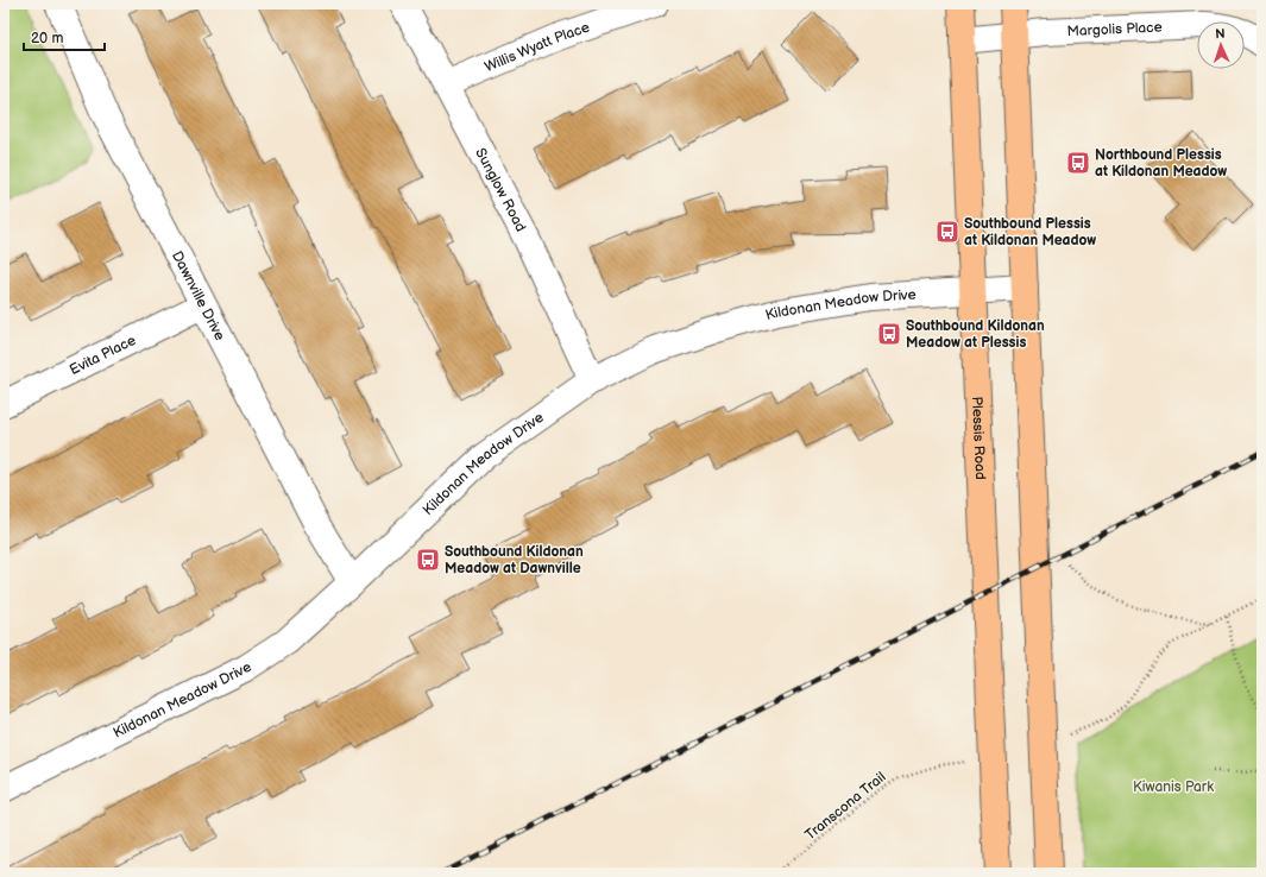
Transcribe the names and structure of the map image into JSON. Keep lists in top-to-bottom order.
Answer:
{
  "streets": {
    "main road": ["Plessis Road"],
    "street": [
      "Margolis Place",
      "Willis Wyatt Place",
      "Sunglow Road",
      "Dawnville Drive",
      "Kildonan Meadow Drive",
      "Evita Place"
    ],
    "path": ["Transcona Trail"]
  },
  "crossings": [
    ["Margolis Place", "Plessis Road"],
    ["Willis Wyatt Place", "Sunglow Road"],
    ["Sunglow Road", "Kildonan Meadow Drive"],
    ["Dawnville Drive", "Kildonan Meadow Drive"],
    ["Dawnville Drive", "Evita Place"],
    ["Kildonan Meadow Drive", "Plessis Road"]
  ],
  "parks": ["Kiwanis Park"],
  "places": {
    "bus stop": [
      "Northbound Plessis at Kildonan Meadow",
      "Southbound Plessis at Kildonan Meadow",
      "Southbound Kildonan Meadow at Plessis",
      "Southbound Kildonan Meadow at Dawnville"
    ]
  },
  "scale_bar": "20 m",
  "north": "top"
}
